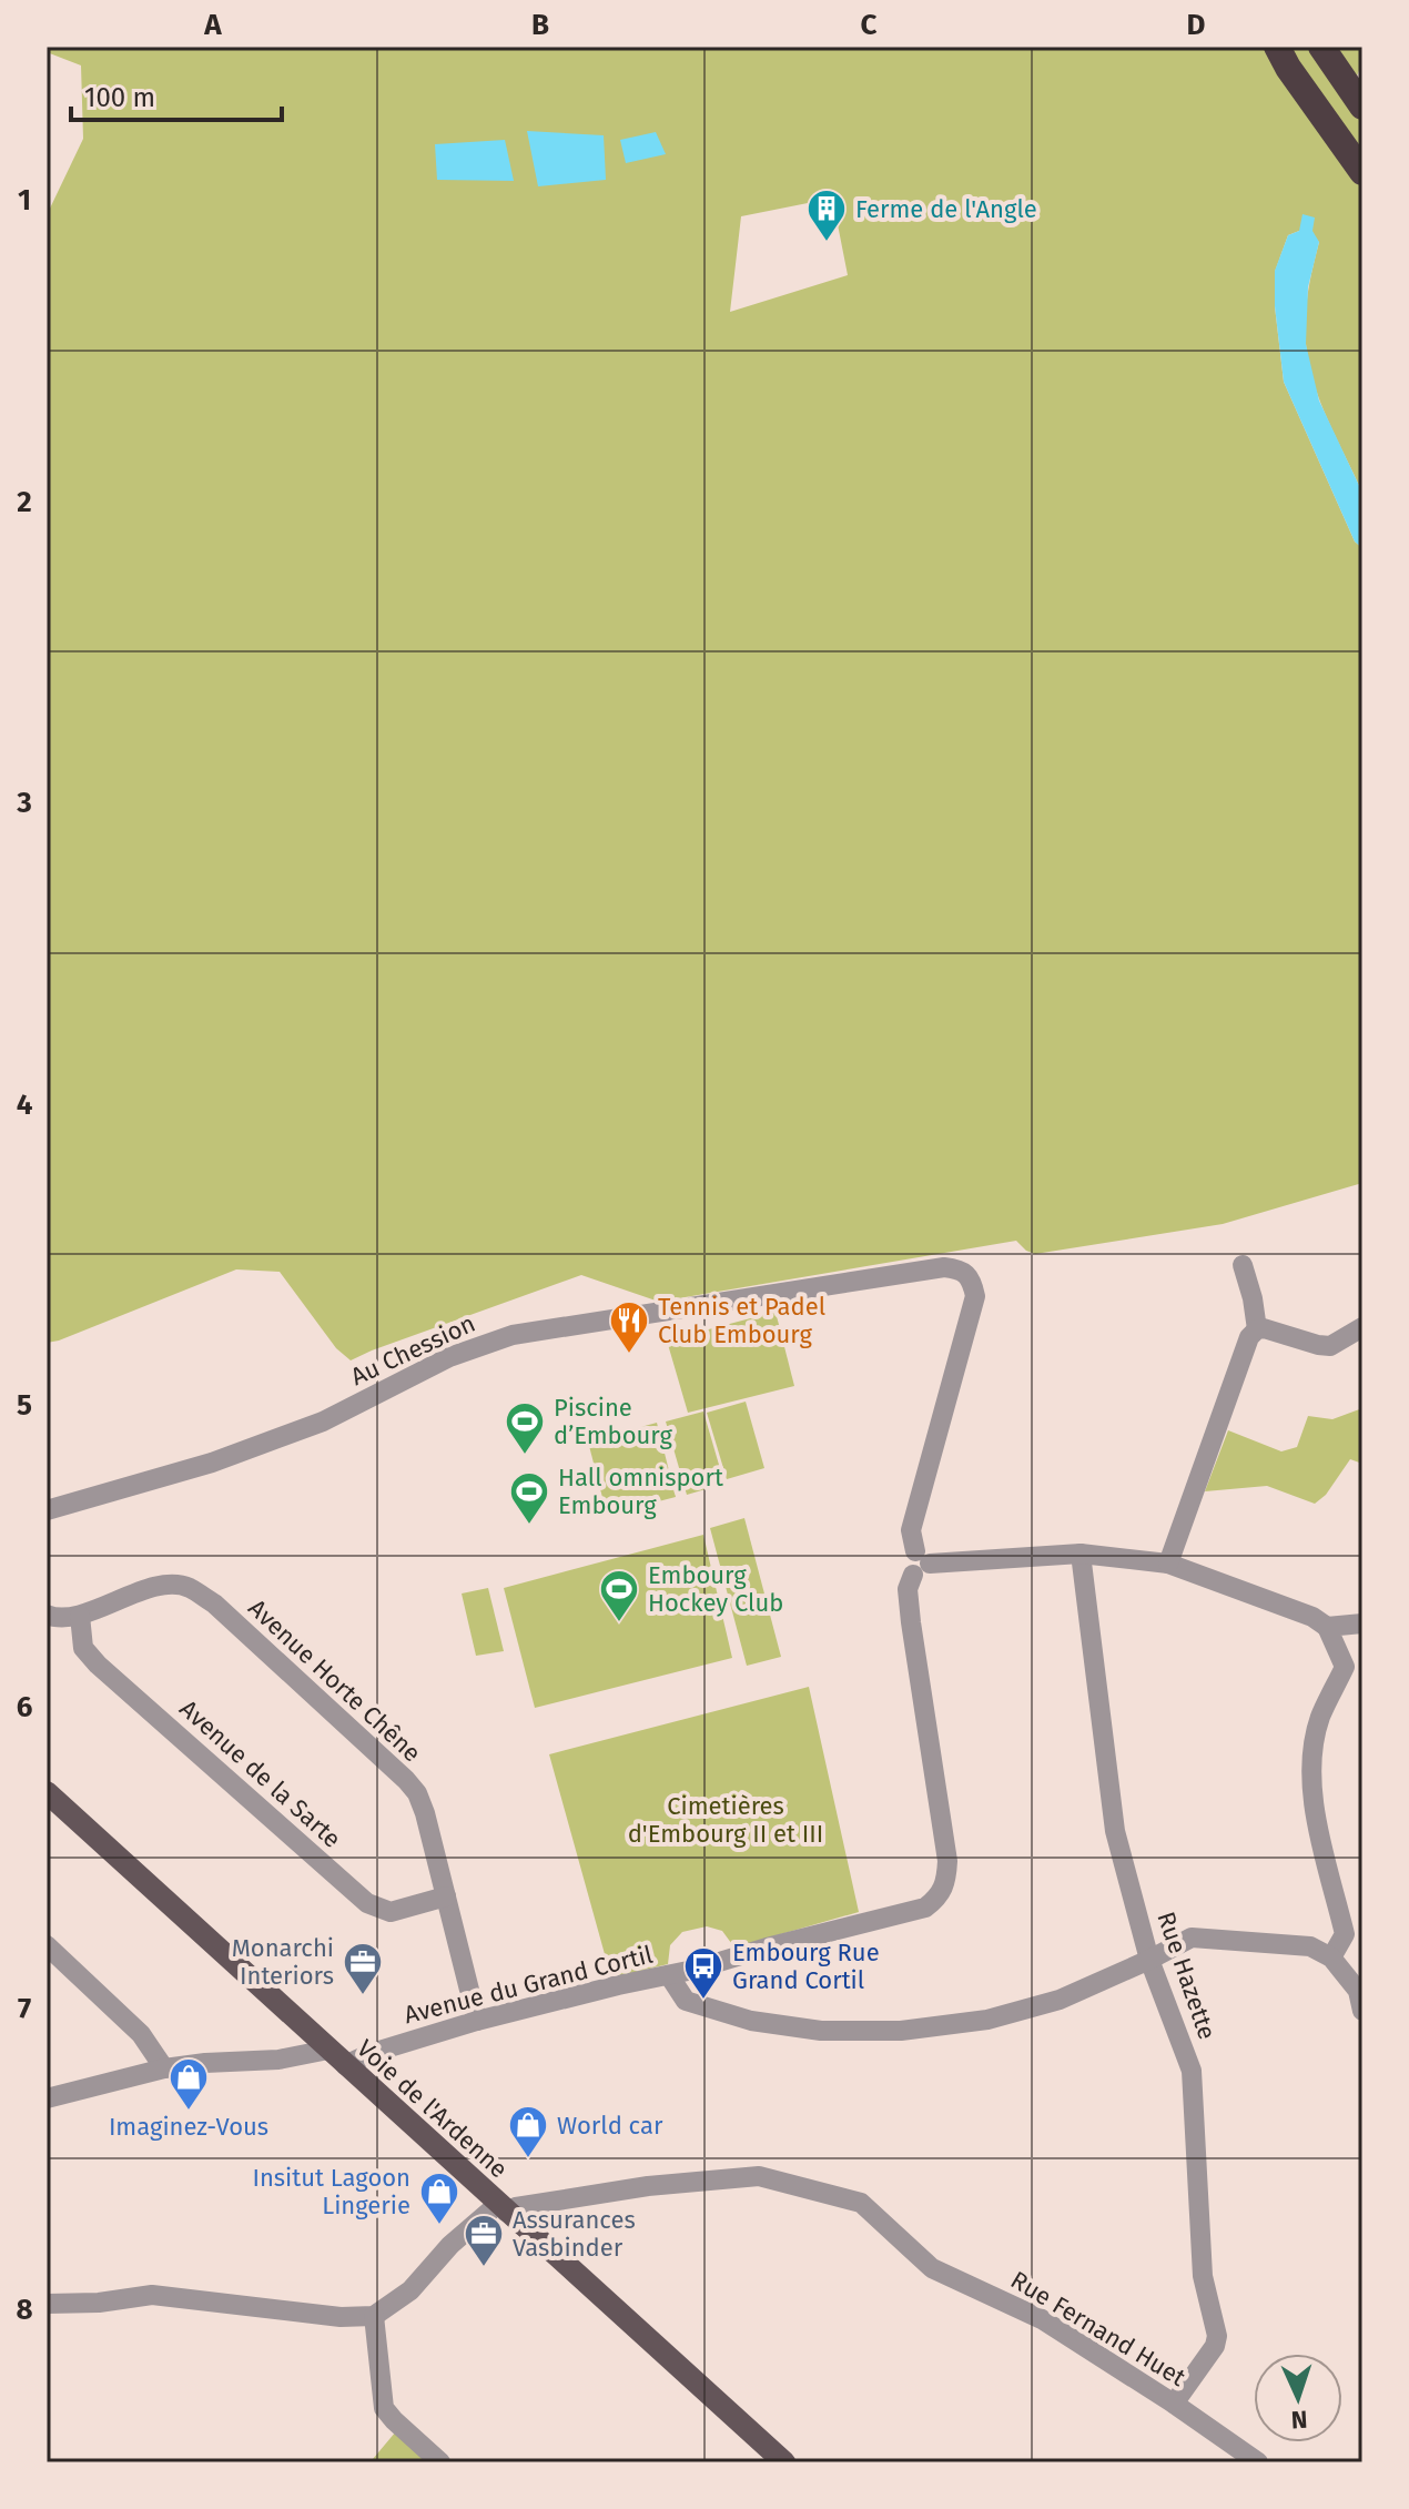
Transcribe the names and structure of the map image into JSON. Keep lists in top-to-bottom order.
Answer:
{
  "streets": {
    "main road": ["Voie de l'Ardenne"],
    "street": [
      "Au Chession",
      "Avenue Horte Chêne",
      "Avenue de la Sarte",
      "Rue Hazette",
      "Avenue du Grand Cortil",
      "Rue Fernand Huet"
    ]
  },
  "crossings": [
    ["Avenue Horte Chêne", "Avenue de la Sarte"],
    ["Avenue Horte Chêne", "Avenue du Grand Cortil"],
    ["Rue Hazette", "Avenue du Grand Cortil"],
    ["Rue Hazette", "Rue Fernand Huet"],
    ["Avenue du Grand Cortil", "Voie de l'Ardenne"],
    ["Voie de l'Ardenne", "Rue Fernand Huet"]
  ],
  "parks": ["Cimetières d'Embourg II et III"],
  "places": {
    "building": ["Ferme de l'Angle"],
    "restaurant": ["Tennis et Padel Club Embourg"],
    "sports": ["Piscine d’Embourg", "Hall omnisport Embourg", "Embourg Hockey Club"],
    "office": ["Monarchi Interiors", "Assurances Vasbinder"],
    "bus stop": ["Embourg Rue Grand Cortil"],
    "shop": ["Imaginez-Vous", "World car", "Insitut Lagoon Lingerie"]
  },
  "scale_bar": "100 m",
  "north": "bottom",
  "grid": {
    "columns": [
      "A",
      "B",
      "C",
      "D"
    ],
    "rows": [
      "1",
      "2",
      "3",
      "4",
      "5",
      "6",
      "7",
      "8"
    ]
  }
}
